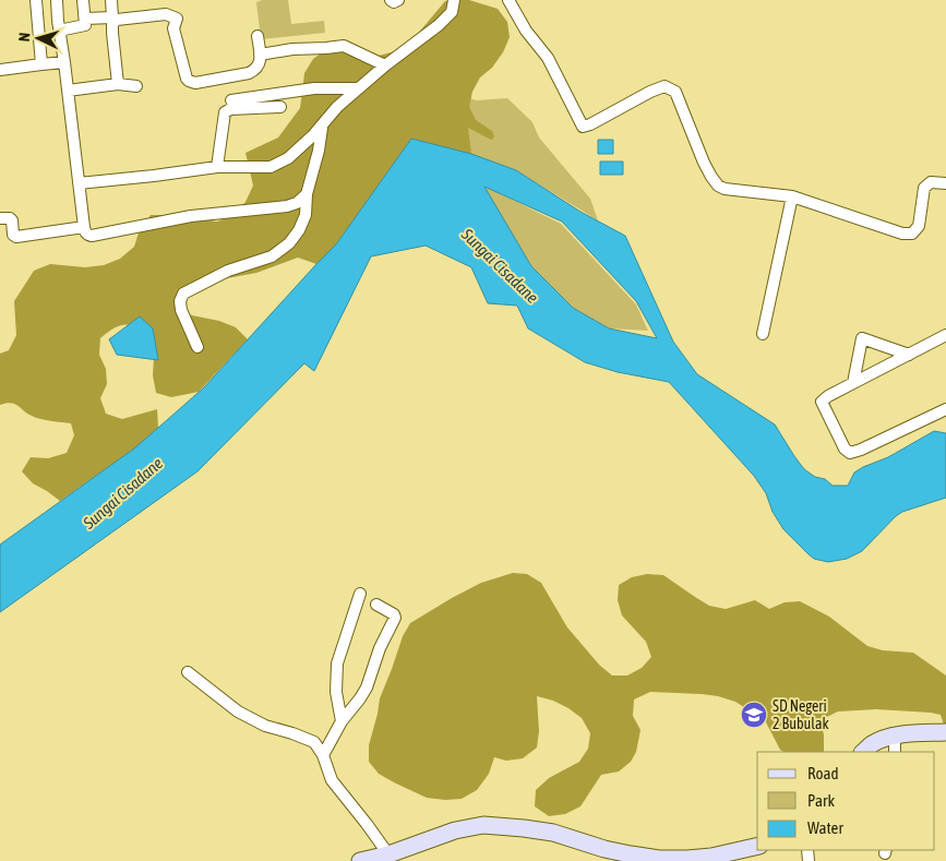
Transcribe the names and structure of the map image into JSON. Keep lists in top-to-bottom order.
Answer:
{
  "water": ["Sungai Cisadane"],
  "places": {
    "school or university": ["SD Negeri 2 Bubulak"]
  },
  "legend": ["Road", "Park", "Water"],
  "north": "left"
}
